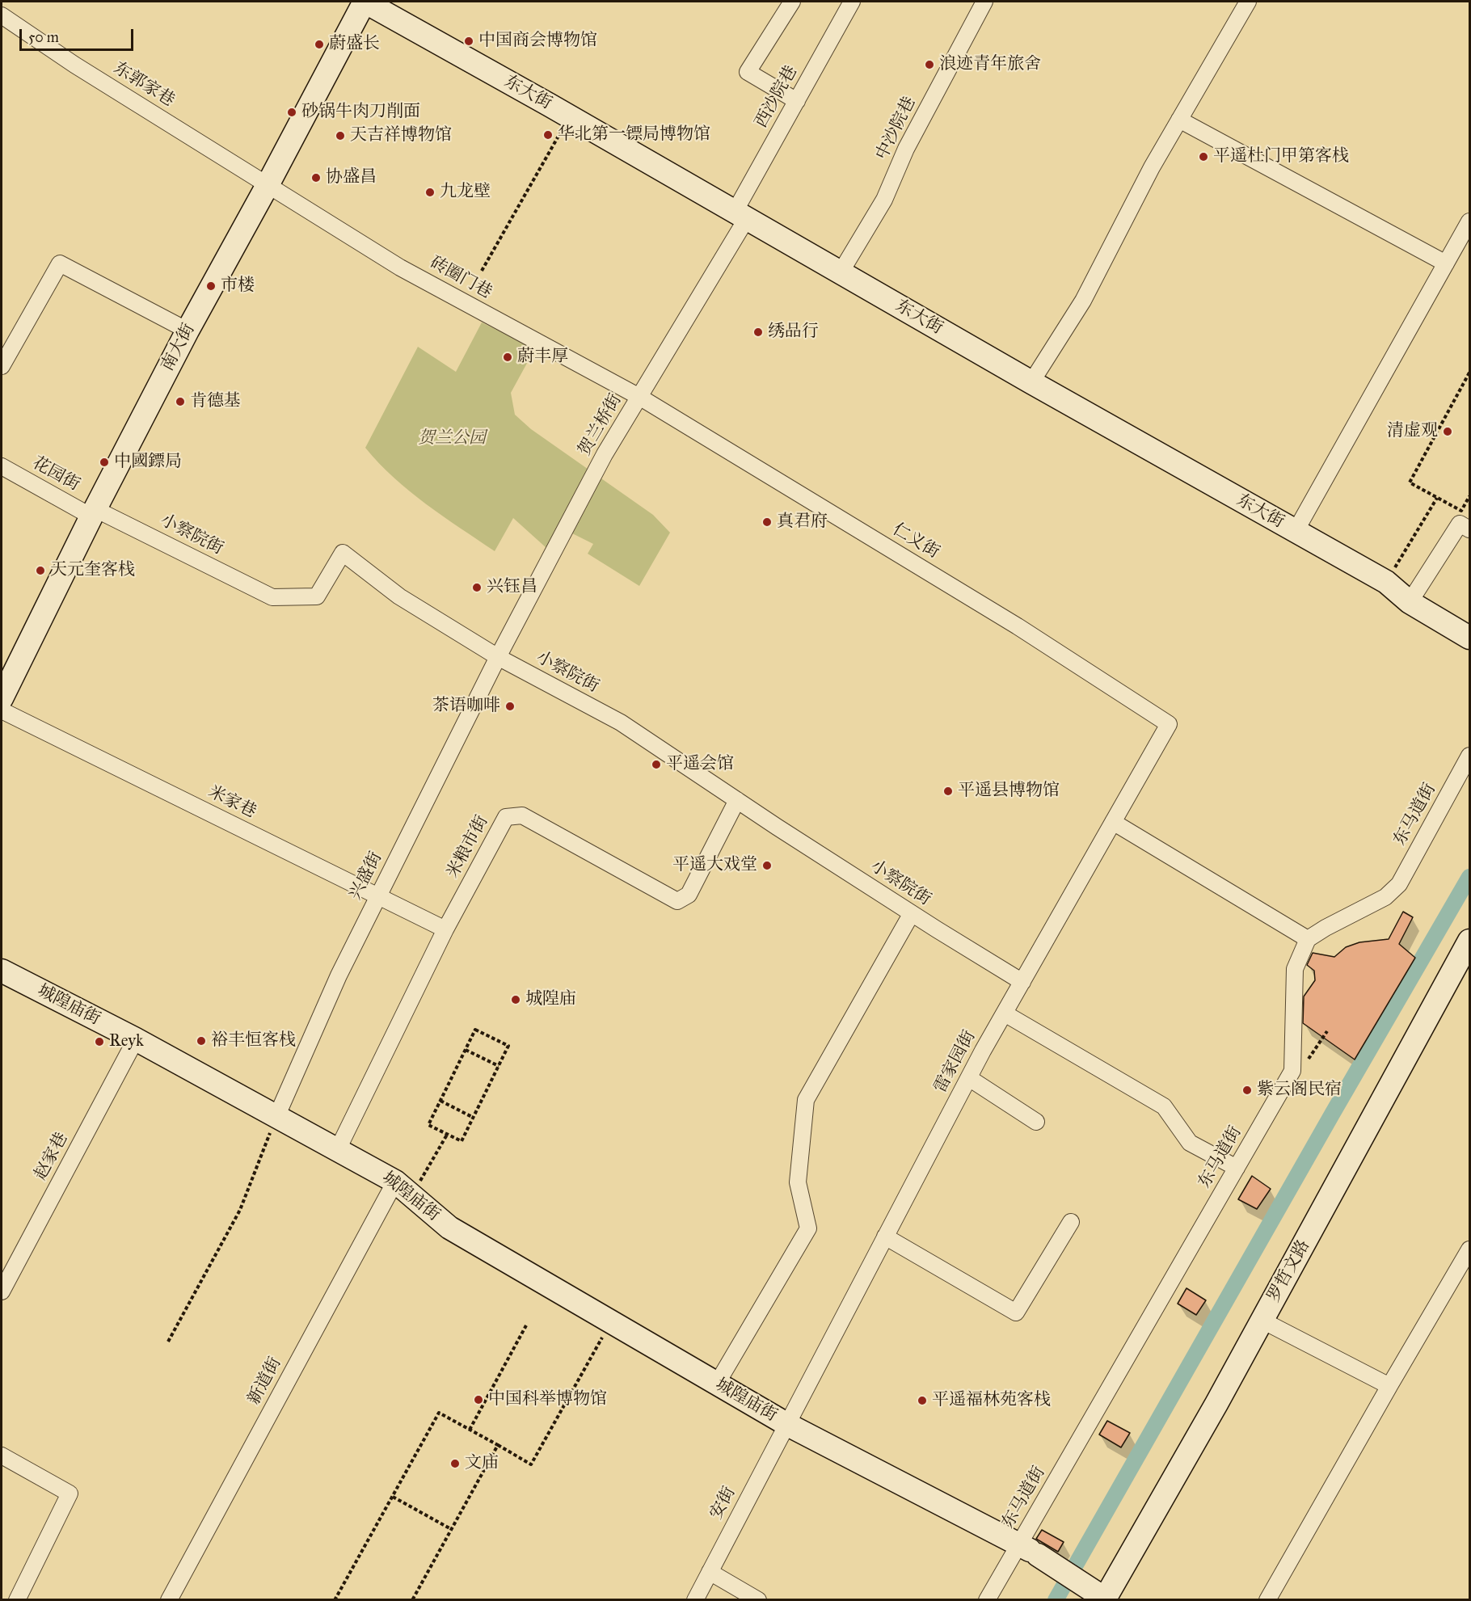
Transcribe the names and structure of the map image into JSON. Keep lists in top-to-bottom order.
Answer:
{
  "streets": {
    "street": [
      "东郭家巷",
      "东大街",
      "西沙院巷",
      "中沙院巷",
      "砖圈门巷",
      "南大街",
      "贺兰桥街",
      "花园街",
      "小察院街",
      "仁义街",
      "米家巷",
      "东马道街",
      "米粮市街",
      "兴盛街",
      "城隍庙街",
      "雷家园街",
      "赵家巷",
      "罗哲文路",
      "新道街",
      "安街"
    ]
  },
  "crossings": [
    ["东郭家巷", "砖圈门巷"],
    ["东郭家巷", "南大街"],
    ["东大街", "西沙院巷"],
    ["东大街", "中沙院巷"],
    ["东大街", "南大街"],
    ["东大街", "贺兰桥街"],
    ["西沙院巷", "贺兰桥街"],
    ["砖圈门巷", "南大街"],
    ["砖圈门巷", "贺兰桥街"],
    ["砖圈门巷", "仁义街"],
    ["南大街", "花园街"],
    ["南大街", "小察院街"],
    ["贺兰桥街", "小察院街"],
    ["贺兰桥街", "仁义街"],
    ["贺兰桥街", "兴盛街"],
    ["花园街", "小察院街"],
    ["小察院街", "米粮市街"],
    ["小察院街", "兴盛街"],
    ["小察院街", "雷家园街"],
    ["仁义街", "雷家园街"],
    ["米家巷", "米粮市街"],
    ["米家巷", "兴盛街"],
    ["东马道街", "城隍庙街"],
    ["米粮市街", "城隍庙街"],
    ["兴盛街", "城隍庙街"],
    ["城隍庙街", "雷家园街"],
    ["城隍庙街", "赵家巷"],
    ["城隍庙街", "罗哲文路"],
    ["城隍庙街", "新道街"],
    ["城隍庙街", "安街"],
    ["雷家园街", "安街"]
  ],
  "parks": ["贺兰公园"],
  "places": [
    "中国商会博物馆",
    "蔚盛长",
    "浪迹青年旅舍",
    "砂锅牛肉刀削面",
    "华北第一镖局博物馆",
    "天吉祥博物馆",
    "平遥杜门甲第客栈",
    "协盛昌",
    "九龙壁",
    "市楼",
    "绣品行",
    "蔚丰厚",
    "肯德基",
    "清虚观",
    "中國鏢局",
    "真君府",
    "天元奎客栈",
    "兴钰昌",
    "茶语咖啡",
    "平遥会馆",
    "平遥县博物馆",
    "平遥大戏堂",
    "城隍庙",
    "裕丰恒客栈",
    "Reyk",
    "紫云阁民宿",
    "中国科举博物馆",
    "平遥福林苑客栈",
    "文庙"
  ],
  "scale_bar": "50 m"
}
